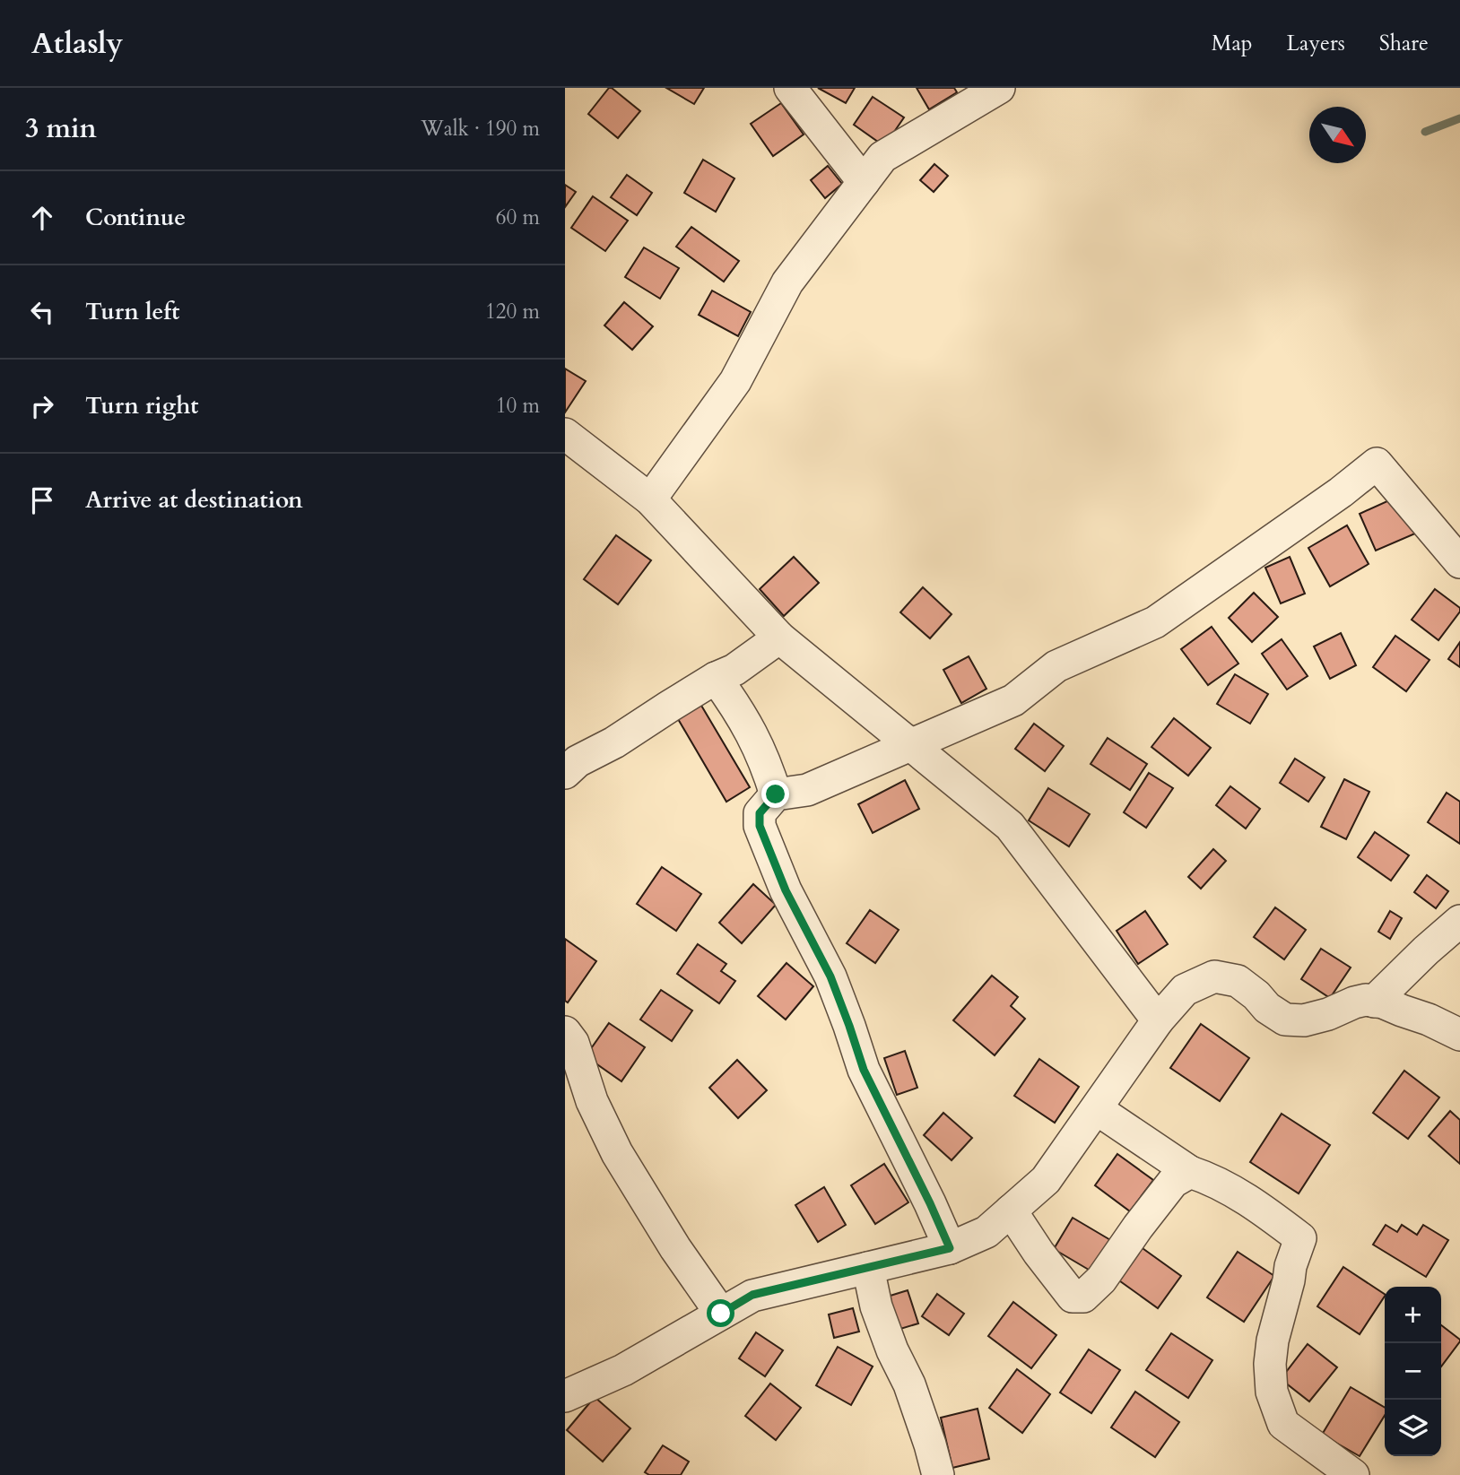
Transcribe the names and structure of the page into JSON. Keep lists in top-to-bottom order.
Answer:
{
  "north": "bottom right",
  "page": {
    "header": "Atlasly",
    "nav": ["Map", "Layers", "Share"],
    "heading": ["3 min", "Walk · 190 m"],
    "list": [
      ["Continue", "60 m"],
      ["Turn left", "120 m"],
      ["Turn right", "10 m"],
      "Arrive at destination"
    ],
    "map_buttons": ["+", "−"]
  }
}
